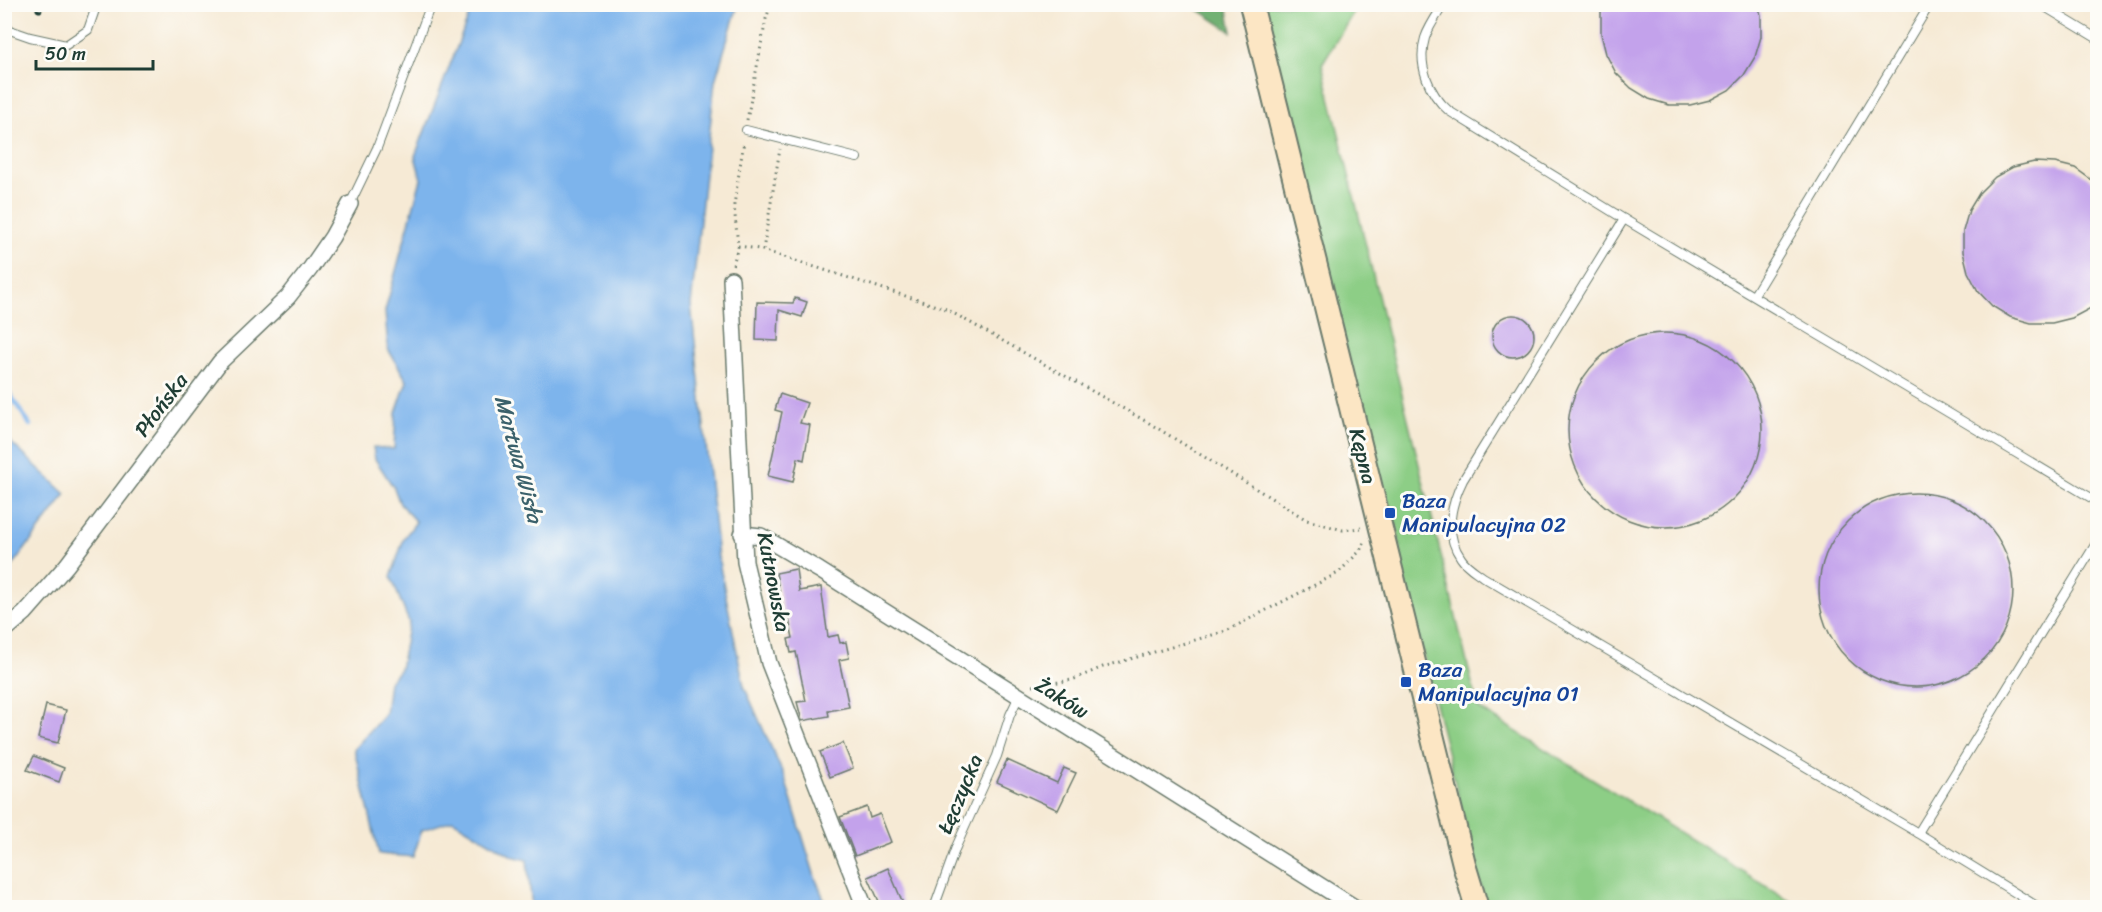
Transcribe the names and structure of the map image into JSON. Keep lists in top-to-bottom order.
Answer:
{
  "streets": {
    "street": [
      "Płońska",
      "Kępna",
      "Kutnowska",
      "Żaków"
    ],
    "lane": ["Łęczycka"]
  },
  "crossings": [
    ["Kutnowska", "Żaków"],
    ["Żaków", "Łęczycka"]
  ],
  "water": ["Martwa Wisła"],
  "places": {
    "transit": ["Baza Manipulacyjna 02", "Baza Manipulacyjna 01"]
  },
  "scale_bar": "50 m"
}
